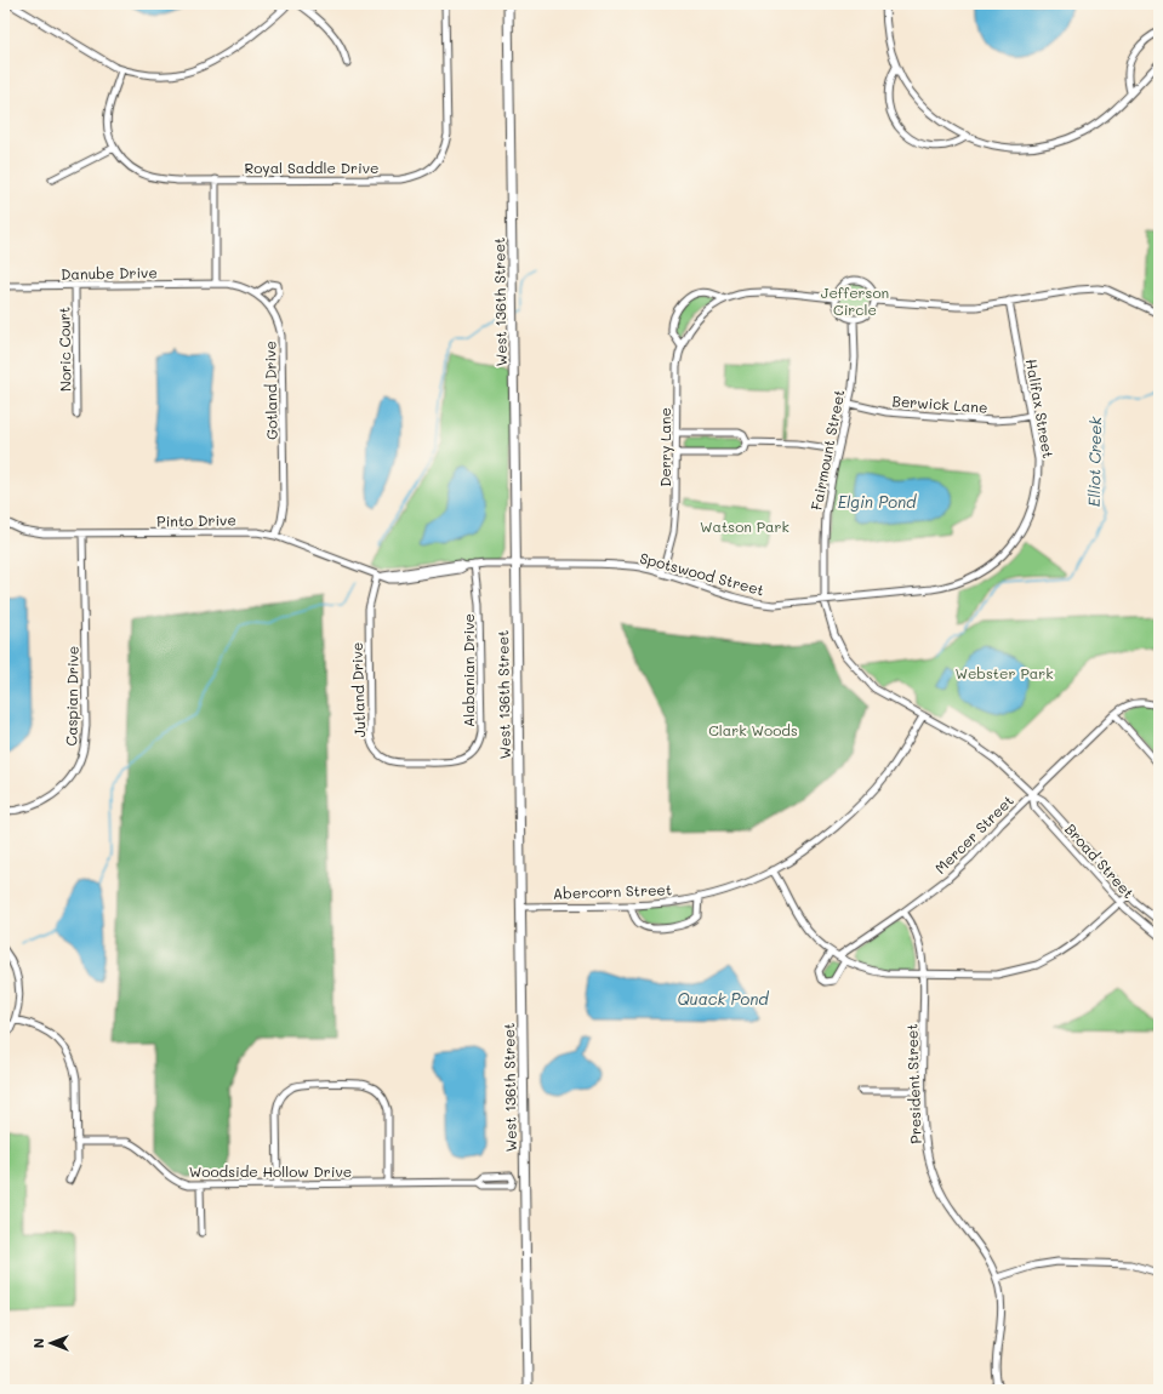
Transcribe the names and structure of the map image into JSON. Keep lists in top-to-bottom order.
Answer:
{
  "streets": {
    "street": [
      "Royal Saddle Drive",
      "Danube Drive",
      "West 136th Street",
      "Noric Court",
      "Gotland Drive",
      "Berwick Lane",
      "Halifax Street",
      "Derry Lane",
      "Fairmount Street",
      "Pinto Drive",
      "Spotswood Street",
      "Alabanian Drive",
      "Jutland Drive",
      "Caspian Drive",
      "Mercer Street",
      "Broad Street",
      "Abercorn Street",
      "President Street",
      "Woodside Hollow Drive"
    ]
  },
  "crossings": [
    ["Danube Drive", "Noric Court"],
    ["Danube Drive", "Gotland Drive"],
    ["West 136th Street", "Pinto Drive"],
    ["West 136th Street", "Spotswood Street"],
    ["West 136th Street", "Abercorn Street"],
    ["West 136th Street", "Woodside Hollow Drive"],
    ["Gotland Drive", "Pinto Drive"],
    ["Berwick Lane", "Halifax Street"],
    ["Berwick Lane", "Fairmount Street"],
    ["Halifax Street", "Fairmount Street"],
    ["Halifax Street", "Spotswood Street"],
    ["Derry Lane", "Spotswood Street"],
    ["Fairmount Street", "Spotswood Street"],
    ["Fairmount Street", "Broad Street"],
    ["Fairmount Street", "Abercorn Street"],
    ["Pinto Drive", "Spotswood Street"],
    ["Pinto Drive", "Alabanian Drive"],
    ["Pinto Drive", "Jutland Drive"],
    ["Pinto Drive", "Caspian Drive"],
    ["Alabanian Drive", "Jutland Drive"],
    ["Mercer Street", "Broad Street"],
    ["Mercer Street", "President Street"],
    ["Broad Street", "Abercorn Street"]
  ],
  "water": ["Elliot Creek", "Elgin Pond", "Quack Pond"],
  "parks": [
    "Jefferson Circle",
    "Watson Park",
    "Webster Park",
    "Clark Woods"
  ],
  "north": "left"
}
